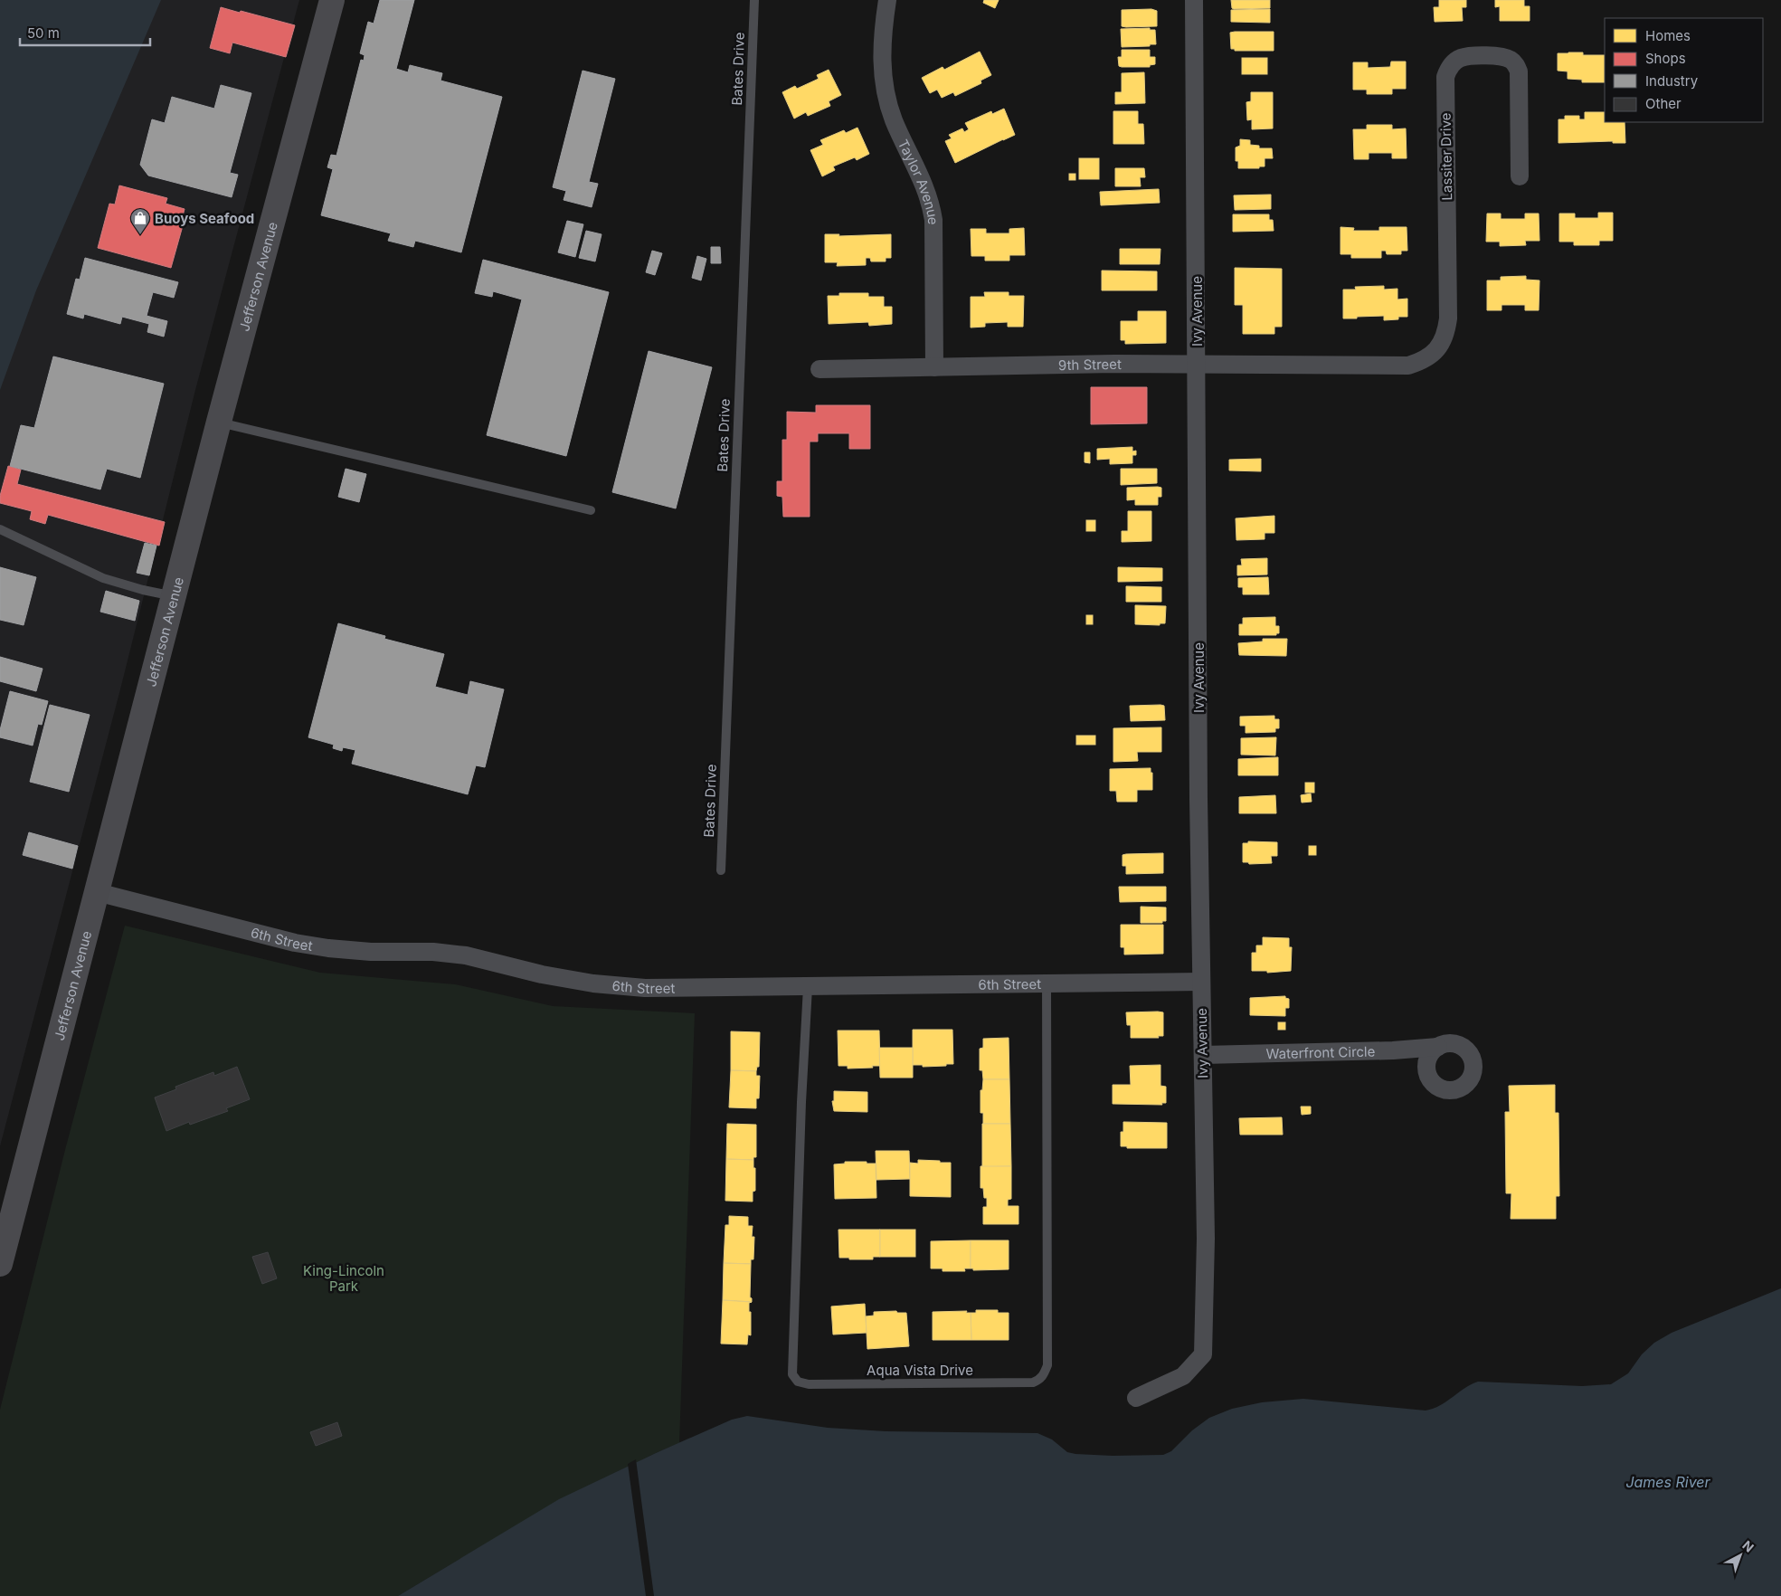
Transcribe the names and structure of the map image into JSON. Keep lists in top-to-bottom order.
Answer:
{
  "streets": {
    "street": [
      "Lassiter Drive",
      "Taylor Avenue",
      "Jefferson Avenue",
      "Ivy Avenue",
      "9th Street",
      "6th Street",
      "Waterfront Circle"
    ],
    "lane": ["Bates Drive", "Aqua Vista Drive"]
  },
  "crossings": [
    ["Lassiter Drive", "9th Street"],
    ["Taylor Avenue", "9th Street"],
    ["Jefferson Avenue", "6th Street"],
    ["Ivy Avenue", "9th Street"],
    ["Ivy Avenue", "6th Street"],
    ["Ivy Avenue", "Waterfront Circle"],
    ["6th Street", "Aqua Vista Drive"]
  ],
  "water": ["James River"],
  "parks": ["King-Lincoln Park"],
  "places": {
    "shop": ["Buoys Seafood"]
  },
  "legend": [
    "Homes",
    "Shops",
    "Industry",
    "Other"
  ],
  "scale_bar": "50 m",
  "north": "top right"
}
